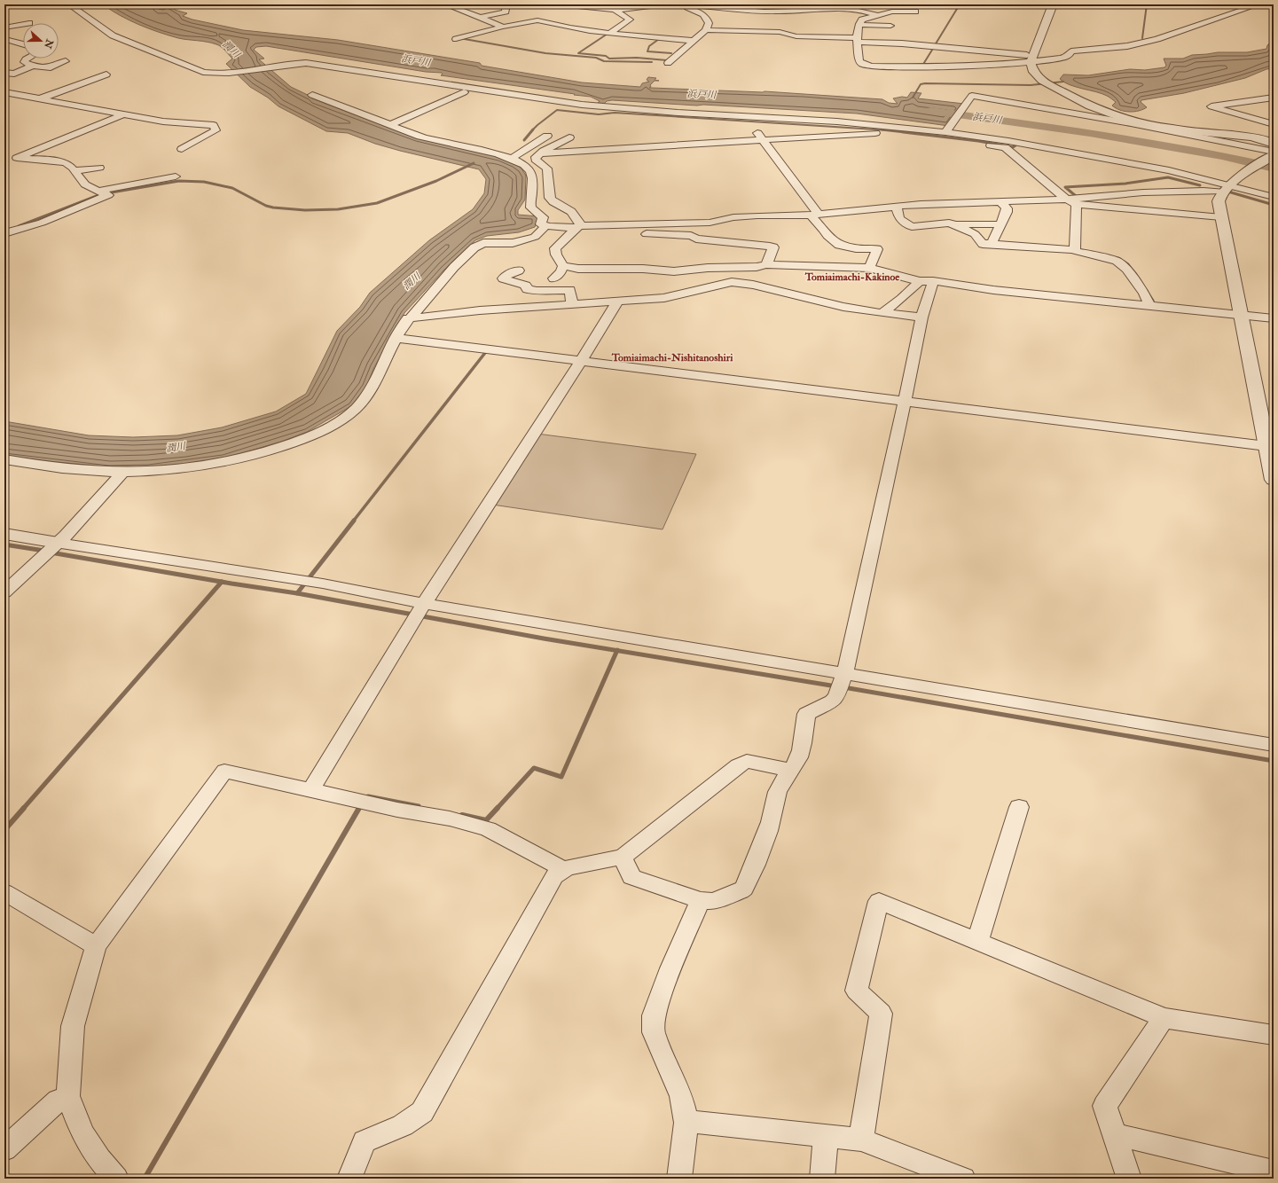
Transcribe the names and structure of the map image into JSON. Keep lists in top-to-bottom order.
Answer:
{
  "districts": ["Tomiaimachi-Kakinoe", "Tomiaimachi-Nishitanoshiri"],
  "water": ["潤川", "浜戸川"],
  "north": "right"
}
